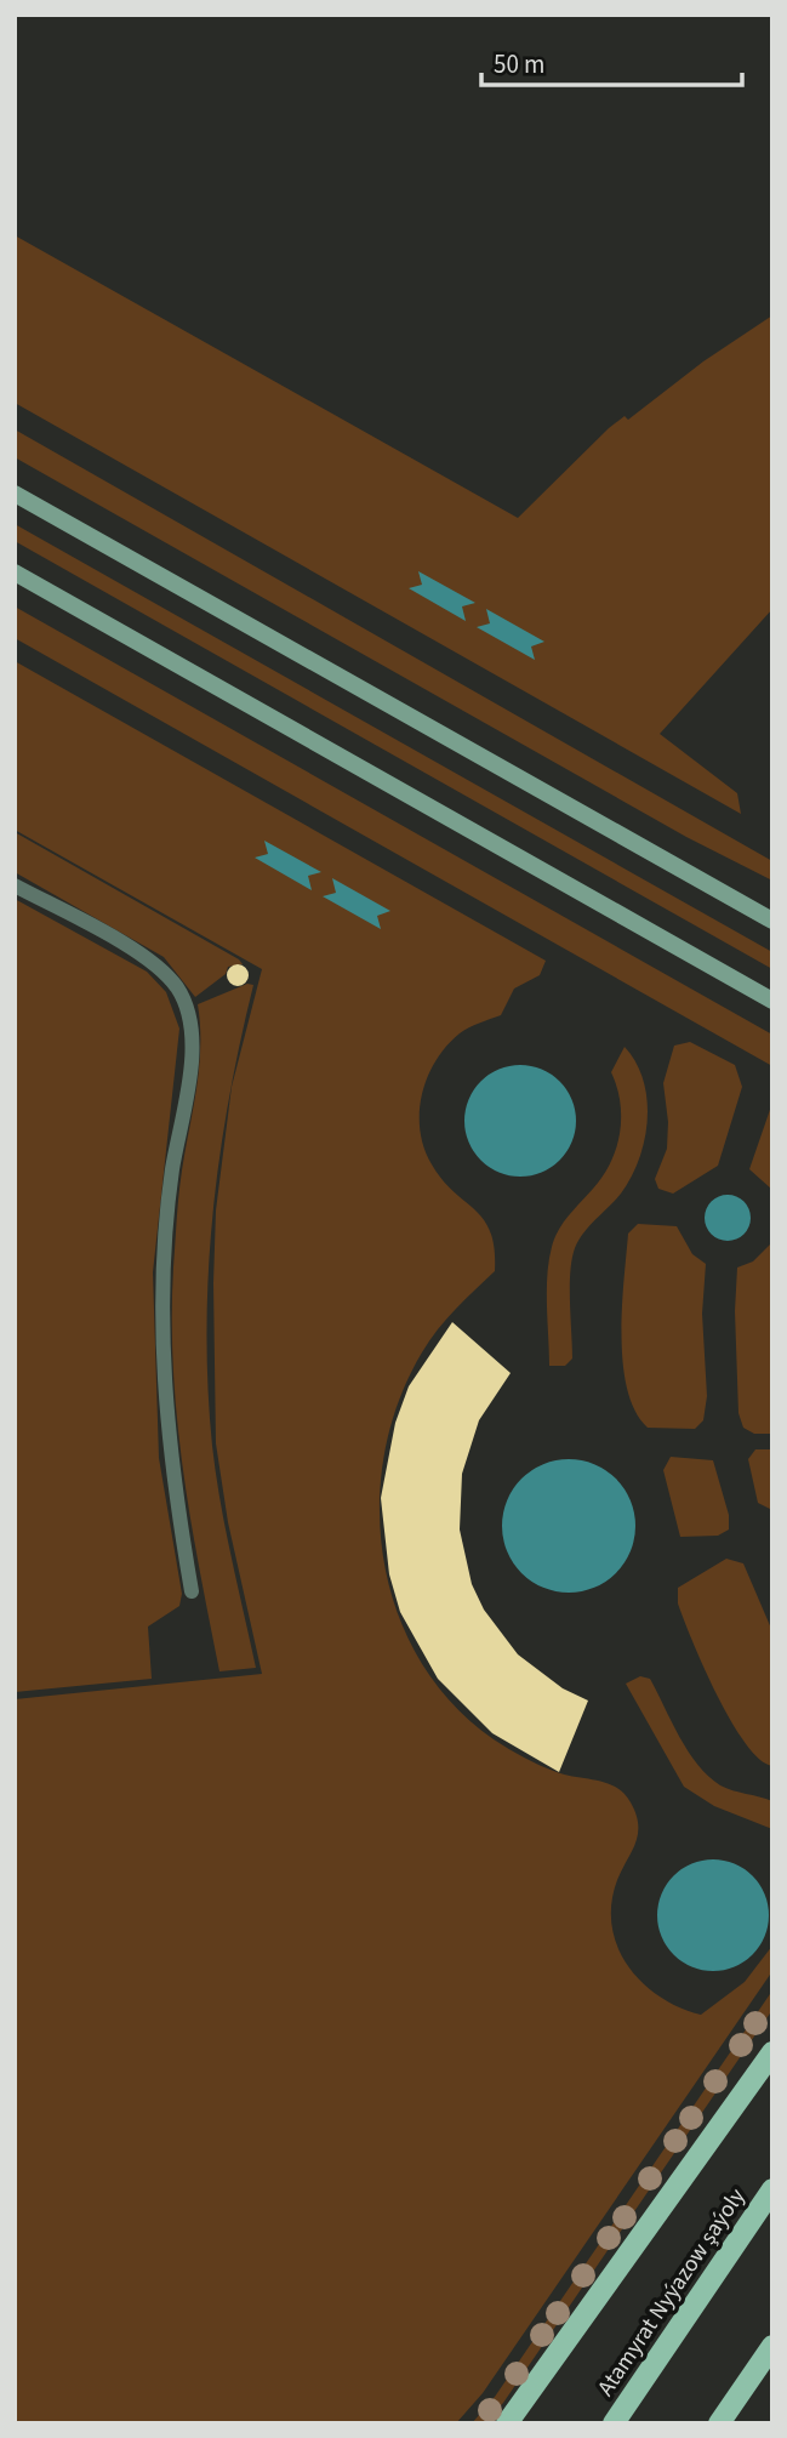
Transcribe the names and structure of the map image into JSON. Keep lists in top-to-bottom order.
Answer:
{
  "streets": {
    "main road": ["Atamyrat Nyýazow şaýoly"]
  },
  "scale_bar": "50 m"
}
